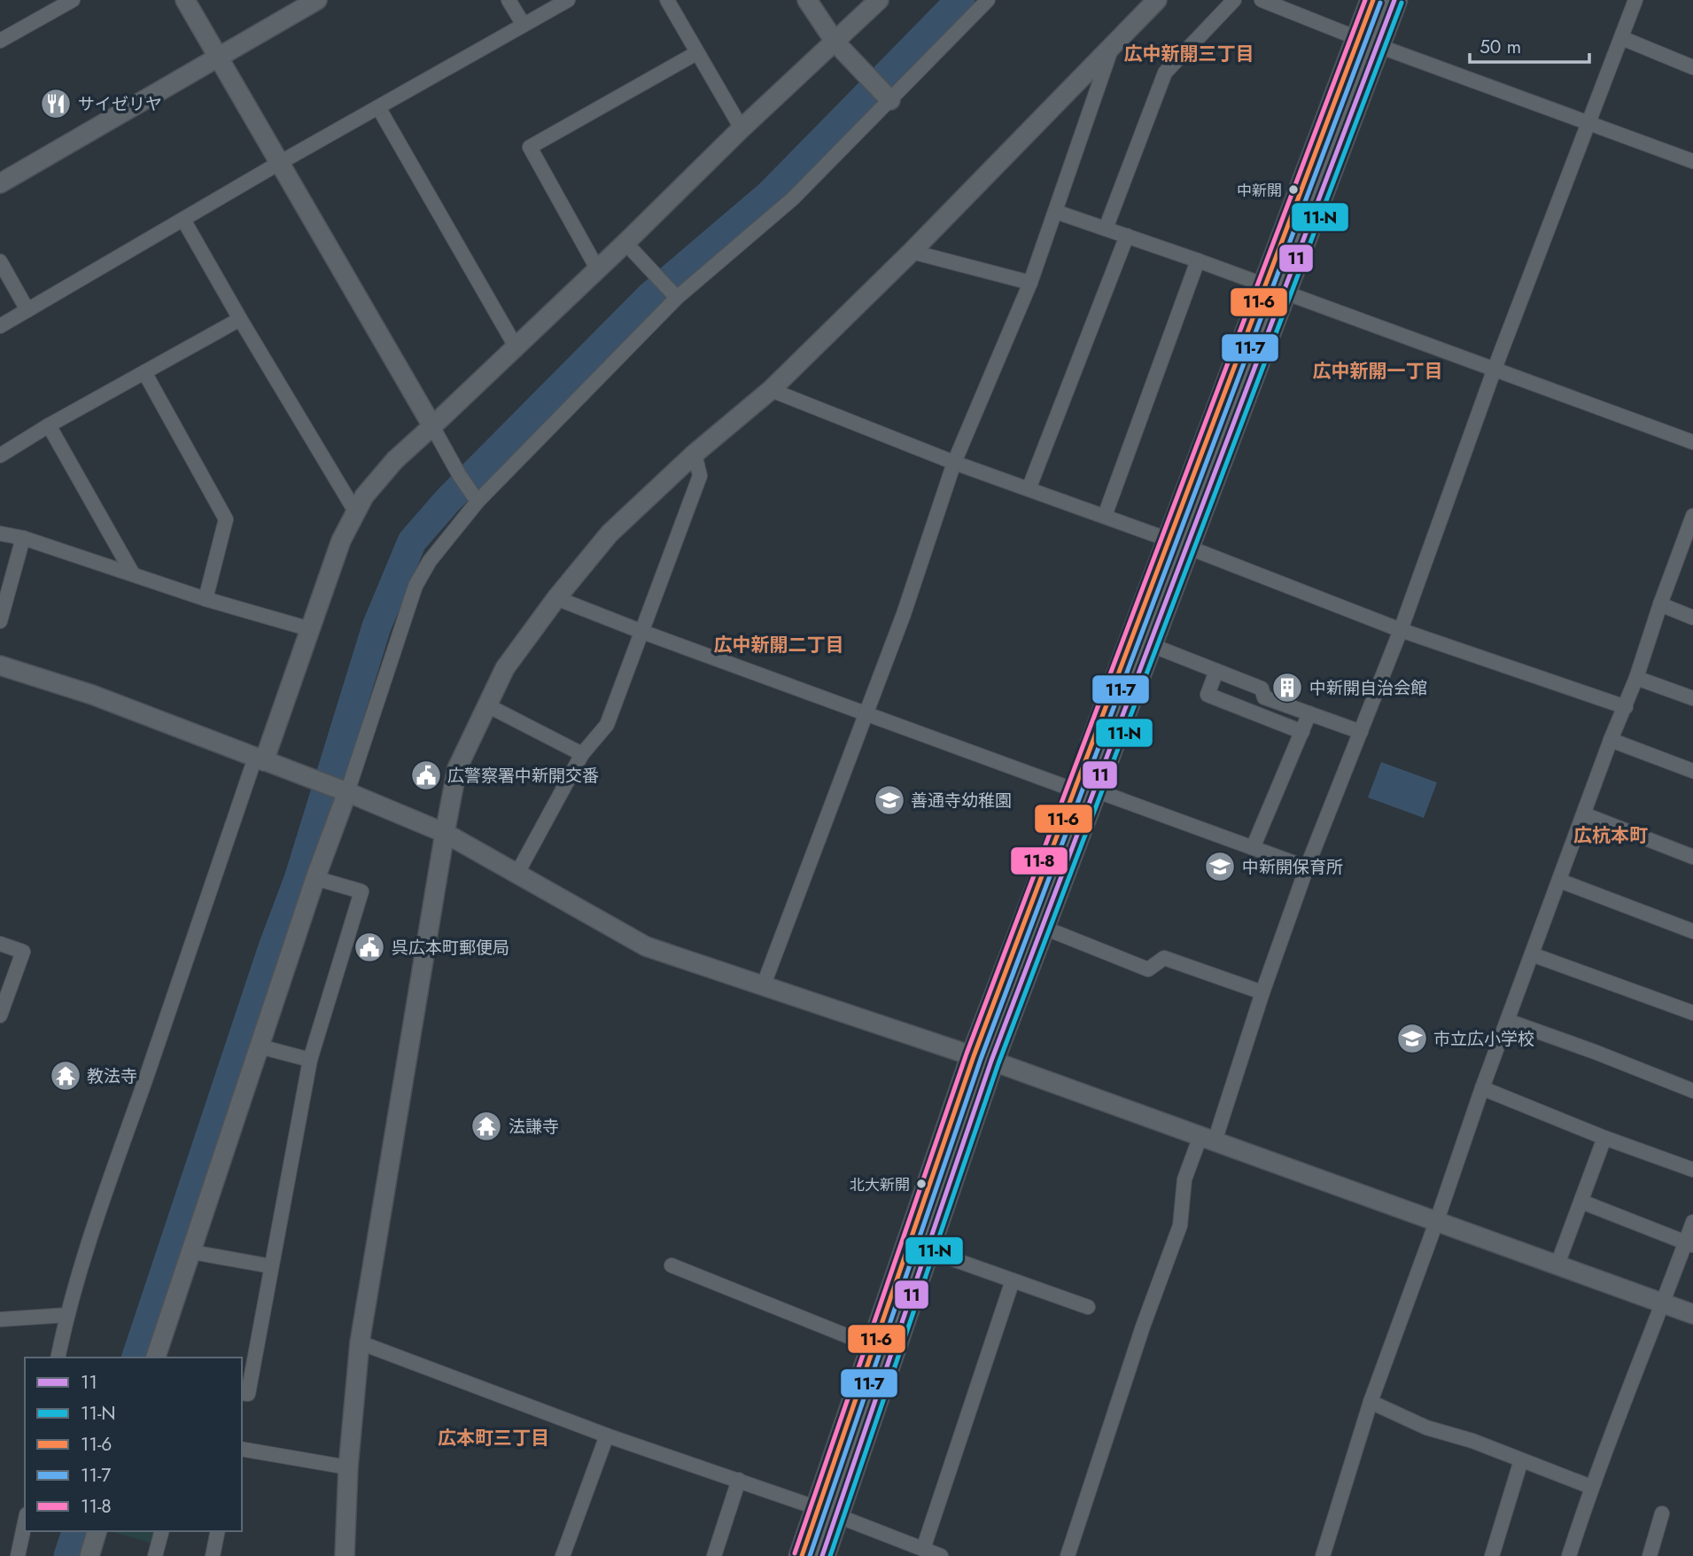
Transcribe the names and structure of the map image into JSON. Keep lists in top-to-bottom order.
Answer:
{
  "districts": [
    "広中新開三丁目",
    "広中新開一丁目",
    "広中新開二丁目",
    "広杭本町",
    "広本町三丁目"
  ],
  "places": {
    "restaurant": ["サイゼリヤ"],
    "other": ["中新開", "北大新開"],
    "building": ["中新開自治会館"],
    "public building": ["広警察署中新開交番", "呉広本町郵便局"],
    "school or university": ["善通寺幼稚園", "中新開保育所", "市立広小学校"],
    "temple": ["教法寺", "法謙寺"]
  },
  "lines": [
    "transit line 11",
    "transit line 11-6",
    "transit line 11-8",
    "transit line 11-N",
    "transit line 11-7"
  ],
  "legend": [
    "11",
    "11-N",
    "11-6",
    "11-7",
    "11-8"
  ],
  "scale_bar": "50 m"
}
